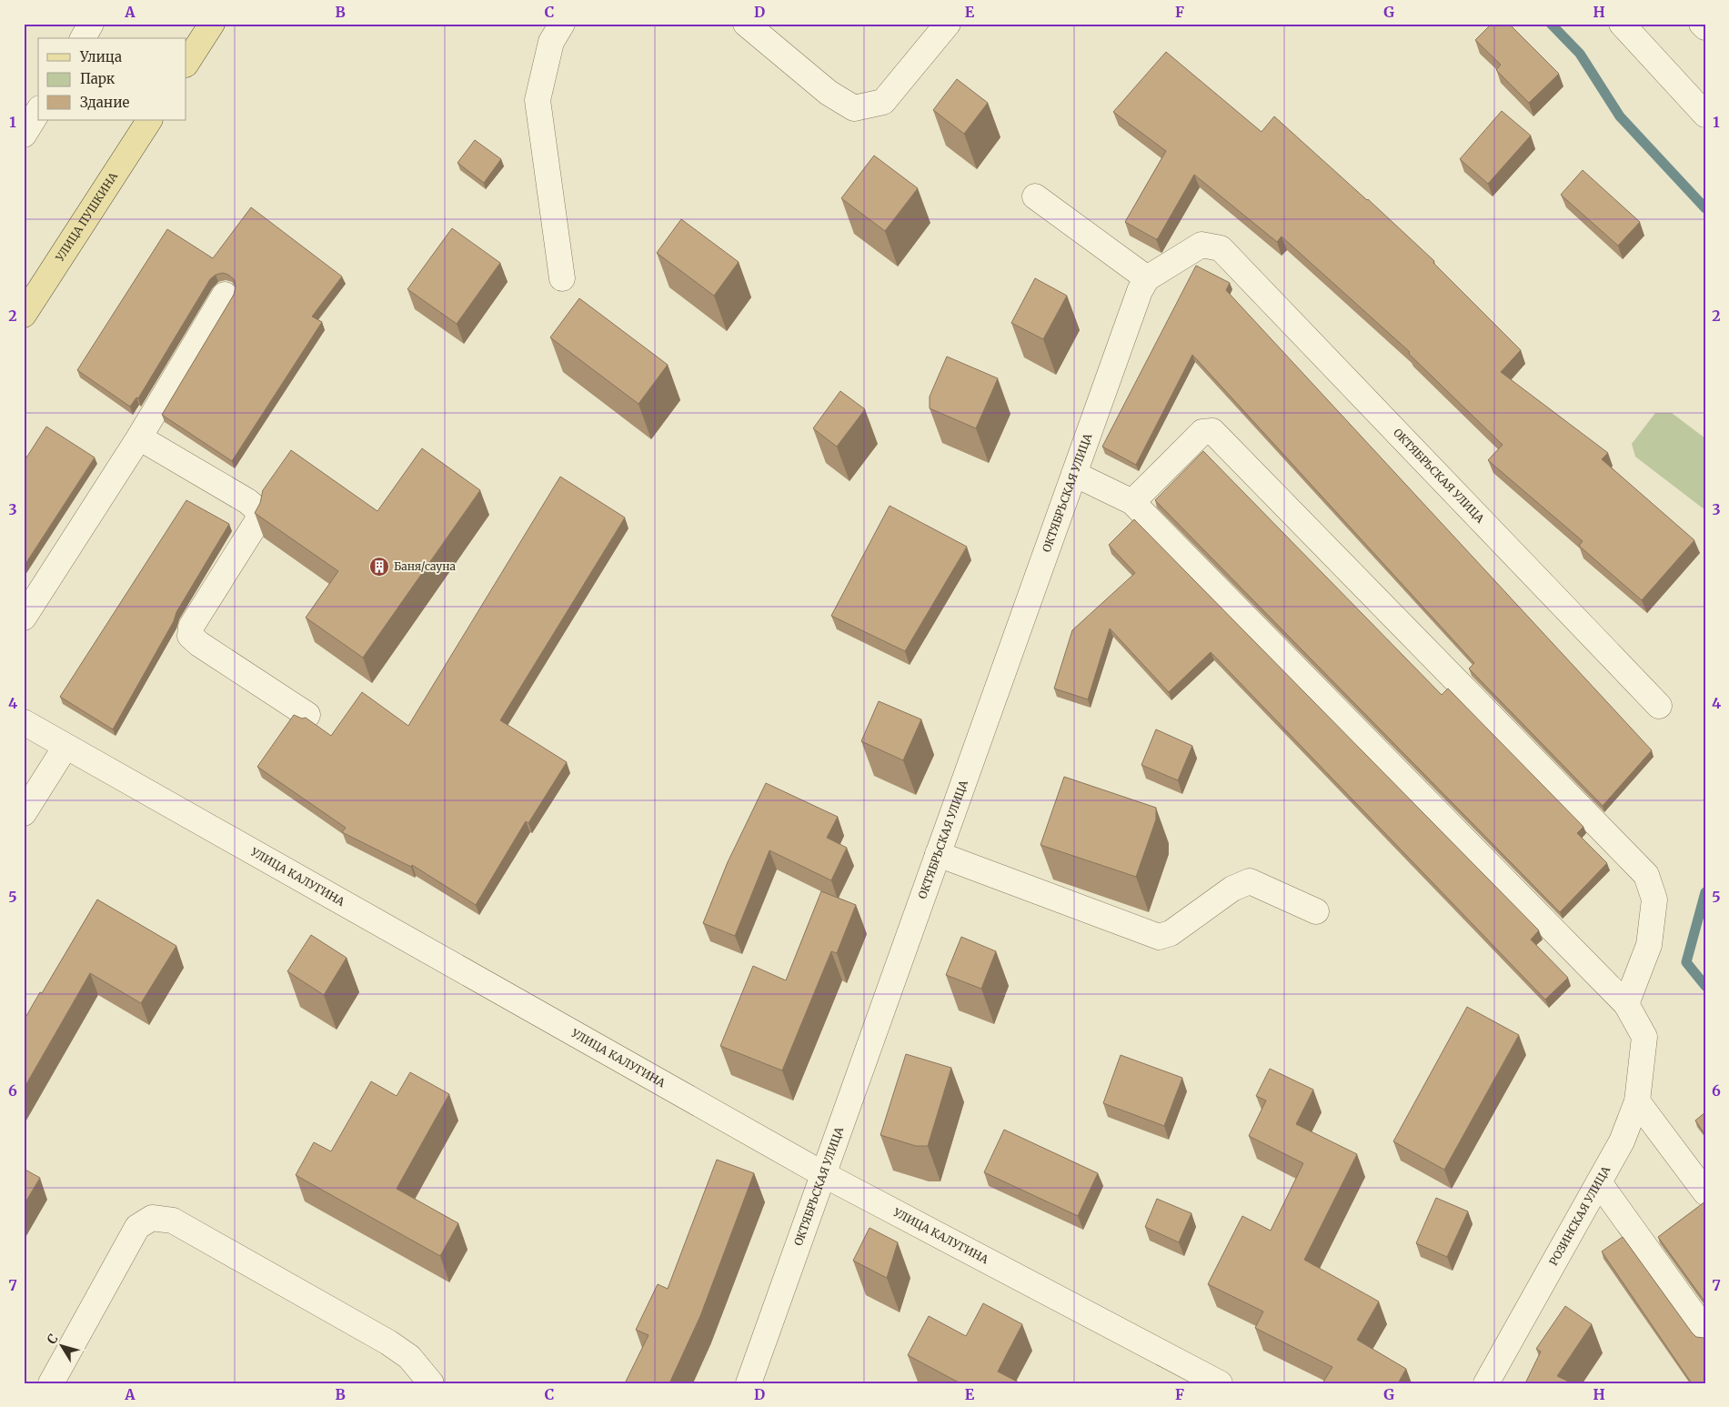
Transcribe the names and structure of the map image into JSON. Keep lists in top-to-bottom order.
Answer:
{
  "streets": {
    "main road": ["УЛИЦА ПУШКИНА"],
    "street": ["ОКТЯБРЬСКАЯ УЛИЦА", "УЛИЦА КАЛУГИНА", "РОЗИНСКАЯ УЛИЦА"]
  },
  "crossings": [
    ["ОКТЯБРЬСКАЯ УЛИЦА", "УЛИЦА КАЛУГИНА"]
  ],
  "places": {
    "building": ["Баня/сауна"]
  },
  "legend": ["Улица", "Парк", "Здание"],
  "north": "top left",
  "grid": {
    "columns": [
      "A",
      "B",
      "C",
      "D",
      "E",
      "F",
      "G",
      "H"
    ],
    "rows": [
      "1",
      "2",
      "3",
      "4",
      "5",
      "6",
      "7"
    ]
  }
}
